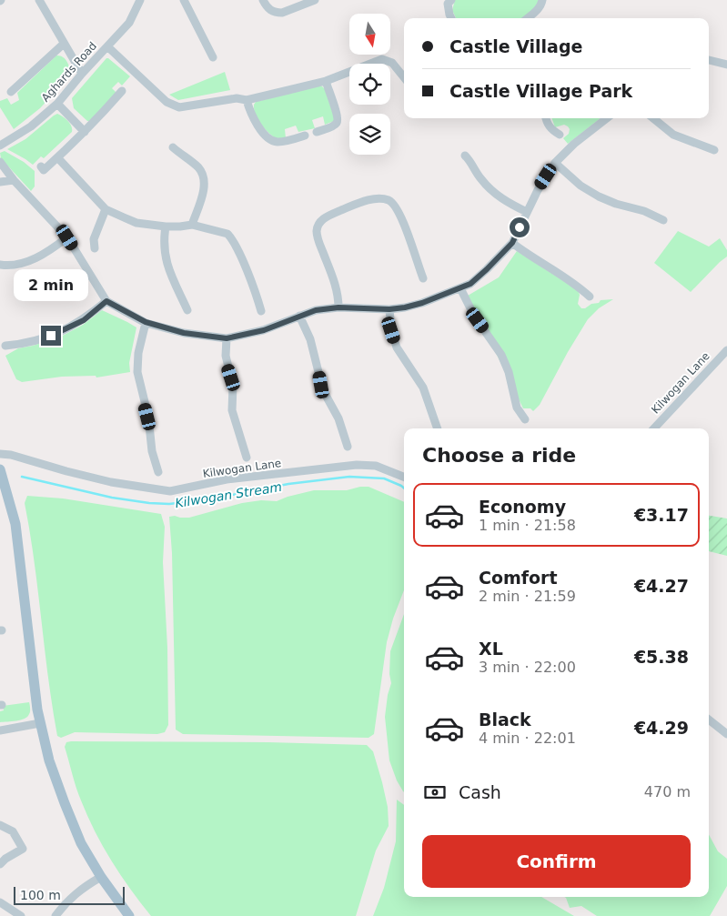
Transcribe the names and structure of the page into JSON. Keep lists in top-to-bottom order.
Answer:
{
  "streets": {
    "street": ["Aghards Road", "Kilwogan Lane"]
  },
  "water": ["Kilwogan Stream"],
  "scale_bar": "100 m",
  "north": "bottom",
  "page": {
    "banner": ["Castle Village", "Castle Village Park"],
    "bubble": "2 min",
    "heading": "Choose a ride",
    "list": [
      {
        "name": "Economy",
        "note": "1 min · 21:58",
        "value": "€3.17"
      },
      {
        "name": "Comfort",
        "note": "2 min · 21:59",
        "value": "€4.27"
      },
      {
        "name": "XL",
        "note": "3 min · 22:00",
        "value": "€5.38"
      },
      {
        "name": "Black",
        "note": "4 min · 22:01",
        "value": "€4.29"
      }
    ],
    "pay": ["Cash", "470 m"],
    "buttons": "Confirm",
    "scale": "100 m"
  }
}
